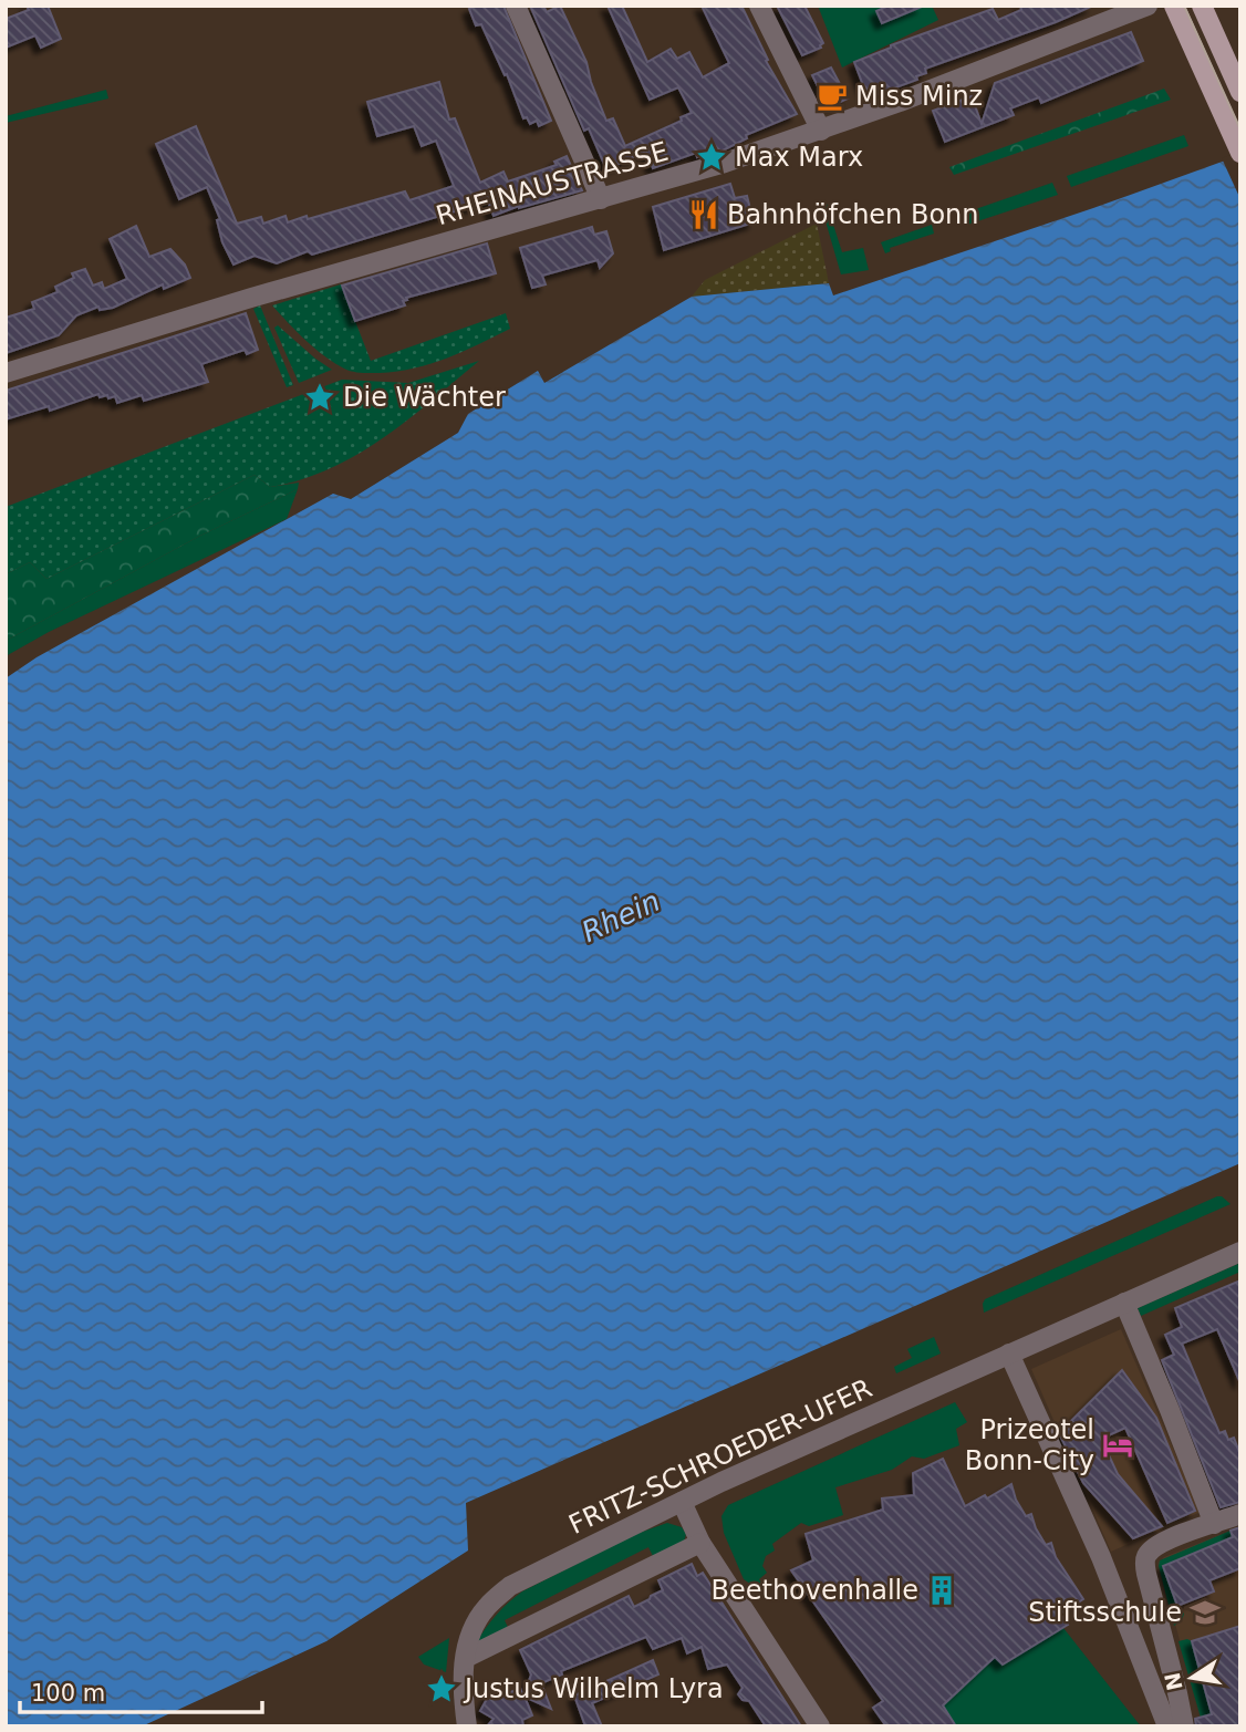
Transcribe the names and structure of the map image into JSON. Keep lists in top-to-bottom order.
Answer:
{
  "streets": {
    "street": ["RHEINAUSTRASSE", "FRITZ-SCHROEDER-UFER"]
  },
  "water": ["Rhein"],
  "places": {
    "cafe": ["Miss Minz"],
    "place": ["Max Marx", "Die Wächter", "Justus Wilhelm Lyra"],
    "restaurant": ["Bahnhöfchen Bonn"],
    "hotel": ["Prizeotel Bonn-City"],
    "building": ["Beethovenhalle"],
    "school or university": ["Stiftsschule"]
  },
  "scale_bar": "100 m",
  "north": "left"
}
